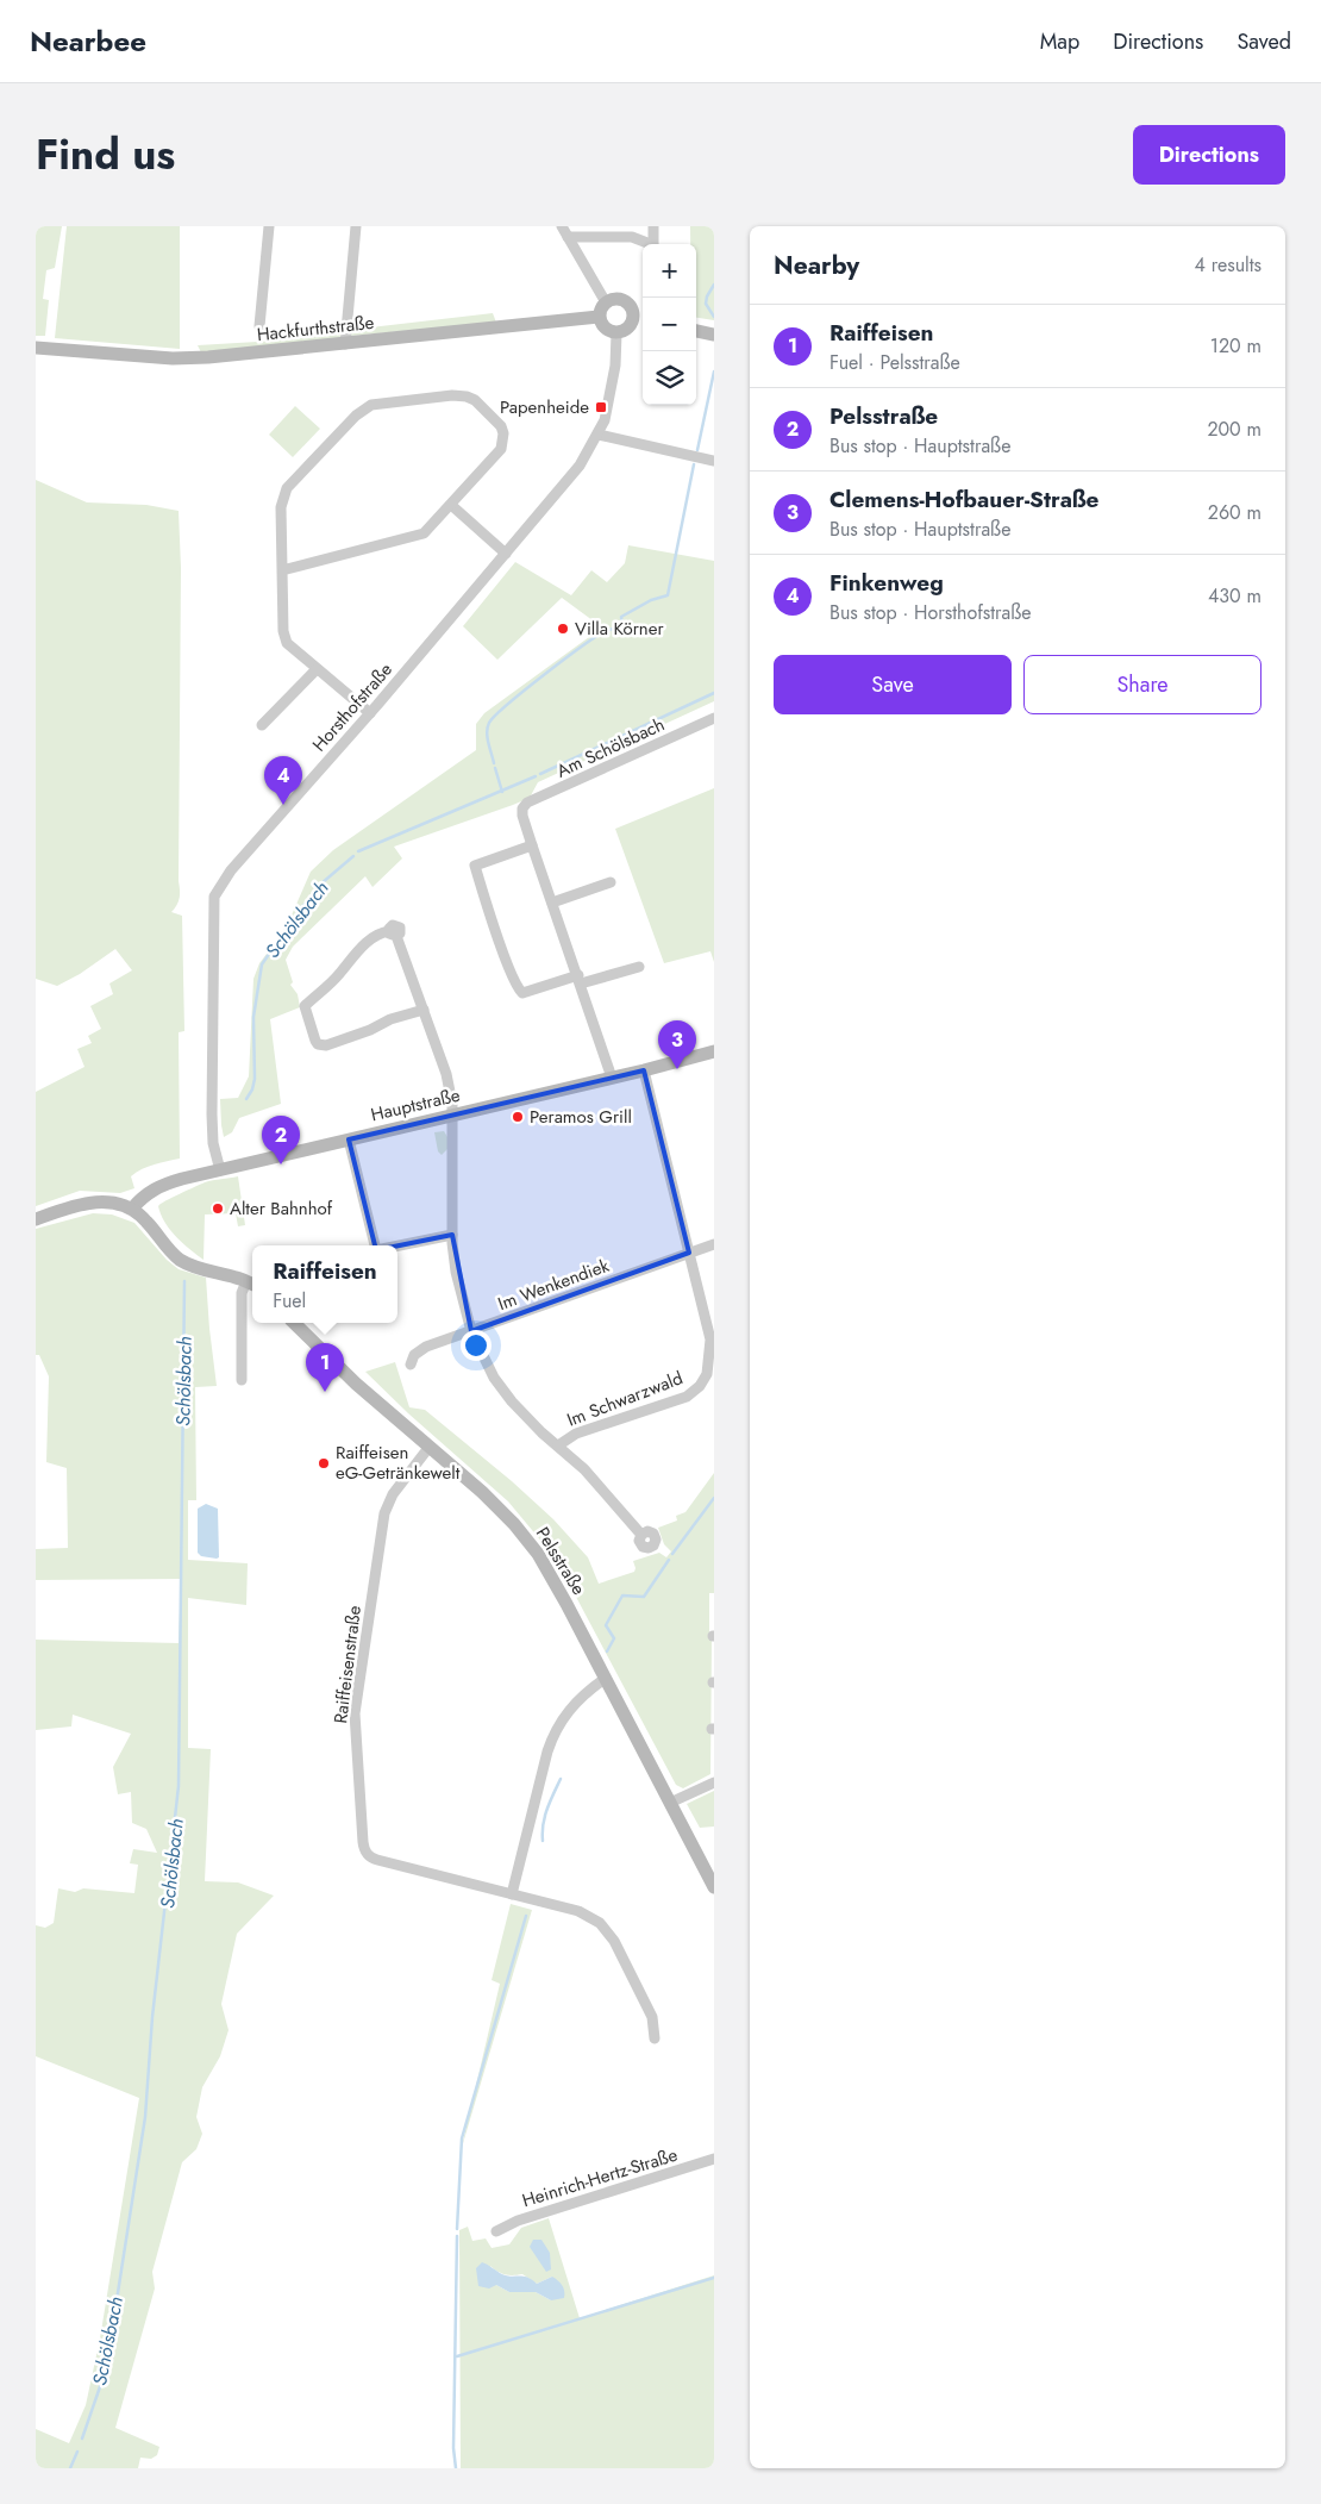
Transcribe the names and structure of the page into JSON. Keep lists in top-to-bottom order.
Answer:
{
  "streets": {
    "street": [
      "Hackfurthstraße",
      "Horsthofstraße",
      "Am Schölsbach",
      "Hauptstraße",
      "Im Wenkendiek",
      "Im Schwarzwald",
      "Pelsstraße",
      "Raiffeisenstraße",
      "Heinrich-Hertz-Straße"
    ]
  },
  "crossings": [
    ["Hackfurthstraße", "Horsthofstraße"],
    ["Horsthofstraße", "Hauptstraße"],
    ["Hauptstraße", "Im Schwarzwald"],
    ["Im Wenkendiek", "Im Schwarzwald"],
    ["Pelsstraße", "Raiffeisenstraße"]
  ],
  "water": ["Schölsbach"],
  "places": {
    "transit": ["Papenheide"],
    "other": [
      "Villa Körner",
      "Peramos Grill",
      "Alter Bahnhof",
      "Raiffeisen eG-Getränkewelt"
    ]
  },
  "page": {
    "header": "Nearbee",
    "nav": ["Map", "Directions", "Saved"],
    "title": "Find us",
    "buttons": [
      "Directions",
      ["Save", "Share"]
    ],
    "heading": ["Nearby", "4 results"],
    "map_buttons": ["+", "−"],
    "list": [
      {
        "mark": "1",
        "name": "Raiffeisen",
        "note": "Fuel · Pelsstraße",
        "value": "120 m"
      },
      {
        "mark": "2",
        "name": "Pelsstraße",
        "note": "Bus stop · Hauptstraße",
        "value": "200 m"
      },
      {
        "mark": "3",
        "name": "Clemens-Hofbauer-Straße",
        "note": "Bus stop · Hauptstraße",
        "value": "260 m"
      },
      {
        "mark": "4",
        "name": "Finkenweg",
        "note": "Bus stop · Horsthofstraße",
        "value": "430 m"
      }
    ],
    "pins": [
      "4",
      "3",
      "2",
      "1"
    ],
    "popup": ["Raiffeisen", "Fuel"]
  }
}
